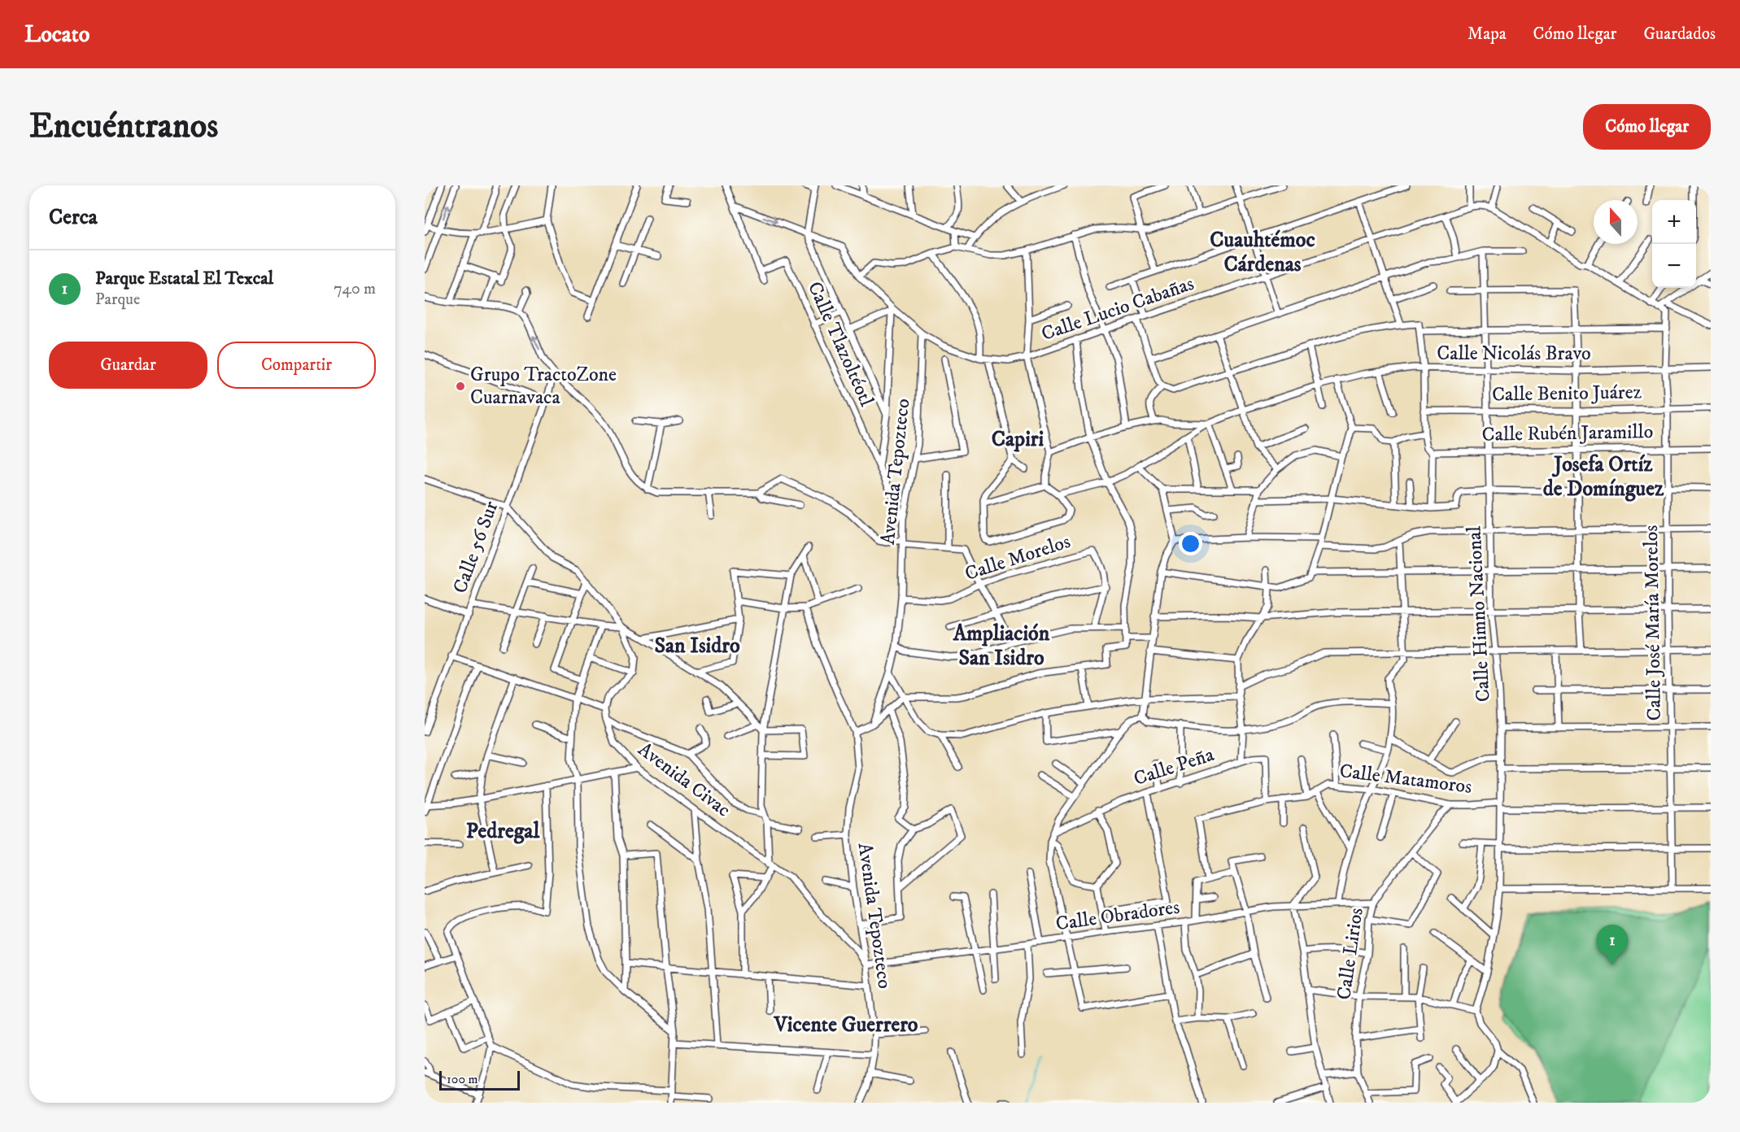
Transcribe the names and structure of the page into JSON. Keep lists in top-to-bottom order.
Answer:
{
  "streets": {
    "street": [
      "Calle Lucio Cabañas",
      "Calle Tlazoltéotl",
      "Calle Nicolás Bravo",
      "Calle Benito Juárez",
      "Calle Rubén Jaramillo",
      "Avenida Tepozteco",
      "Calle 56 Sur",
      "Calle Morelos",
      "Calle Himno Nacional",
      "Calle José María Morelos",
      "Calle Peña",
      "Calle Matamoros",
      "Avenida Civac",
      "Calle Obradores",
      "Calle Lirios"
    ]
  },
  "crossings": [
    ["Calle Lucio Cabañas", "Avenida Tepozteco"],
    ["Calle Tlazoltéotl", "Avenida Tepozteco"],
    ["Calle Nicolás Bravo", "Calle Himno Nacional"],
    ["Calle Nicolás Bravo", "Calle José María Morelos"],
    ["Calle Benito Juárez", "Calle Himno Nacional"],
    ["Calle Benito Juárez", "Calle José María Morelos"],
    ["Calle Rubén Jaramillo", "Calle Himno Nacional"],
    ["Calle Rubén Jaramillo", "Calle José María Morelos"],
    ["Avenida Tepozteco", "Calle Morelos"],
    ["Avenida Tepozteco", "Avenida Civac"],
    ["Avenida Tepozteco", "Calle Obradores"],
    ["Calle Himno Nacional", "Calle Matamoros"],
    ["Calle José María Morelos", "Calle Matamoros"],
    ["Calle Matamoros", "Calle Lirios"],
    ["Avenida Civac", "Calle Obradores"],
    ["Calle Obradores", "Calle Lirios"]
  ],
  "districts": [
    "Cuauhtémoc Cárdenas",
    "Capiri",
    "Josefa Ortíz de Domínguez",
    "Ampliación San Isidro",
    "San Isidro",
    "Pedregal",
    "Vicente Guerrero"
  ],
  "places": ["Grupo TractoZone Cuarnavaca"],
  "scale_bar": "100 m",
  "north": "top",
  "page": {
    "header": "Locato",
    "nav": ["Mapa", "Cómo llegar", "Guardados"],
    "buttons": [
      "Cómo llegar",
      ["Guardar", "Compartir"]
    ],
    "title": "Encuéntranos",
    "heading": "Cerca",
    "map_buttons": ["+", "−"],
    "list": [
      {
        "mark": "1",
        "name": "Parque Estatal El Texcal",
        "note": "Parque",
        "value": "740 m"
      }
    ],
    "pins": "1",
    "scale": "100 m"
  }
}
